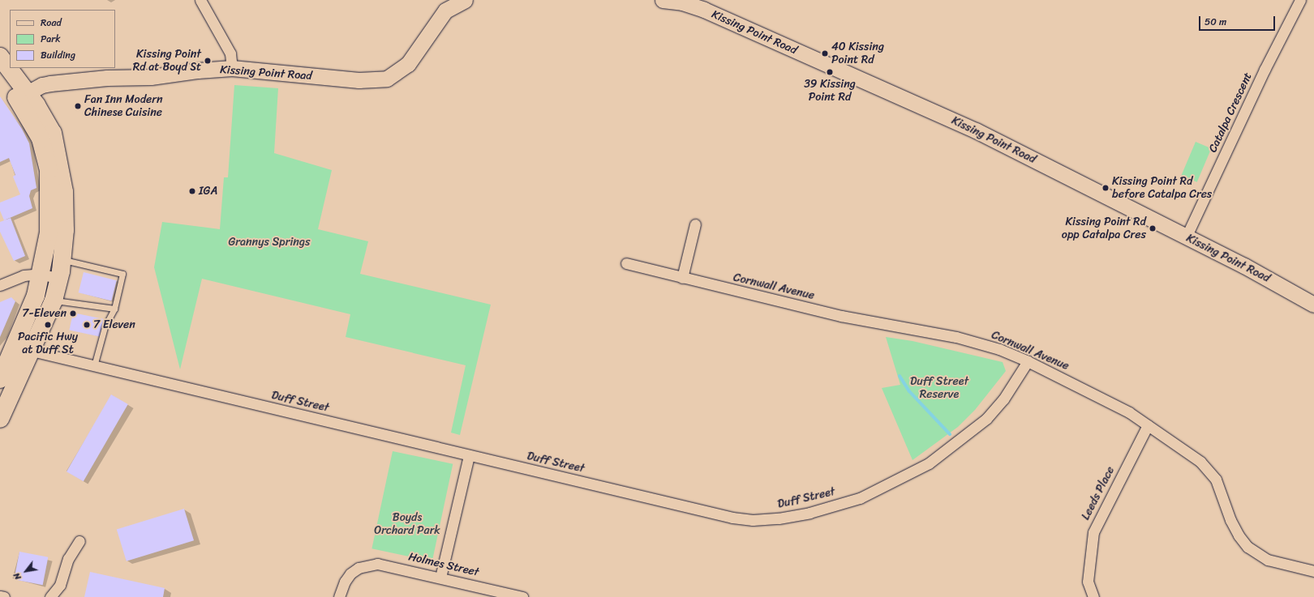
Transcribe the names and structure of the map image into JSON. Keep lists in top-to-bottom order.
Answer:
{
  "streets": {
    "main road": ["Kissing Point Road"],
    "street": [
      "Catalpa Crescent",
      "Cornwall Avenue",
      "Duff Street",
      "Leeds Place",
      "Holmes Street"
    ]
  },
  "crossings": [
    ["Kissing Point Road", "Catalpa Crescent"],
    ["Cornwall Avenue", "Duff Street"],
    ["Cornwall Avenue", "Leeds Place"]
  ],
  "parks": ["Grannys Springs", "Duff Street Reserve", "Boyds Orchard Park"],
  "places": [
    "40 Kissing Point Rd",
    "Kissing Point Rd at Boyd St",
    "39 Kissing Point Rd",
    "Fan Inn Modern Chinese Cuisine",
    "Kissing Point Rd before Catalpa Cres",
    "IGA",
    "Kissing Point Rd opp Catalpa Cres",
    "7-Eleven",
    "Pacific Hwy at Duff St",
    "7 Eleven"
  ],
  "legend": ["Road", "Park", "Building"],
  "scale_bar": "50 m",
  "north": "bottom left"
}
